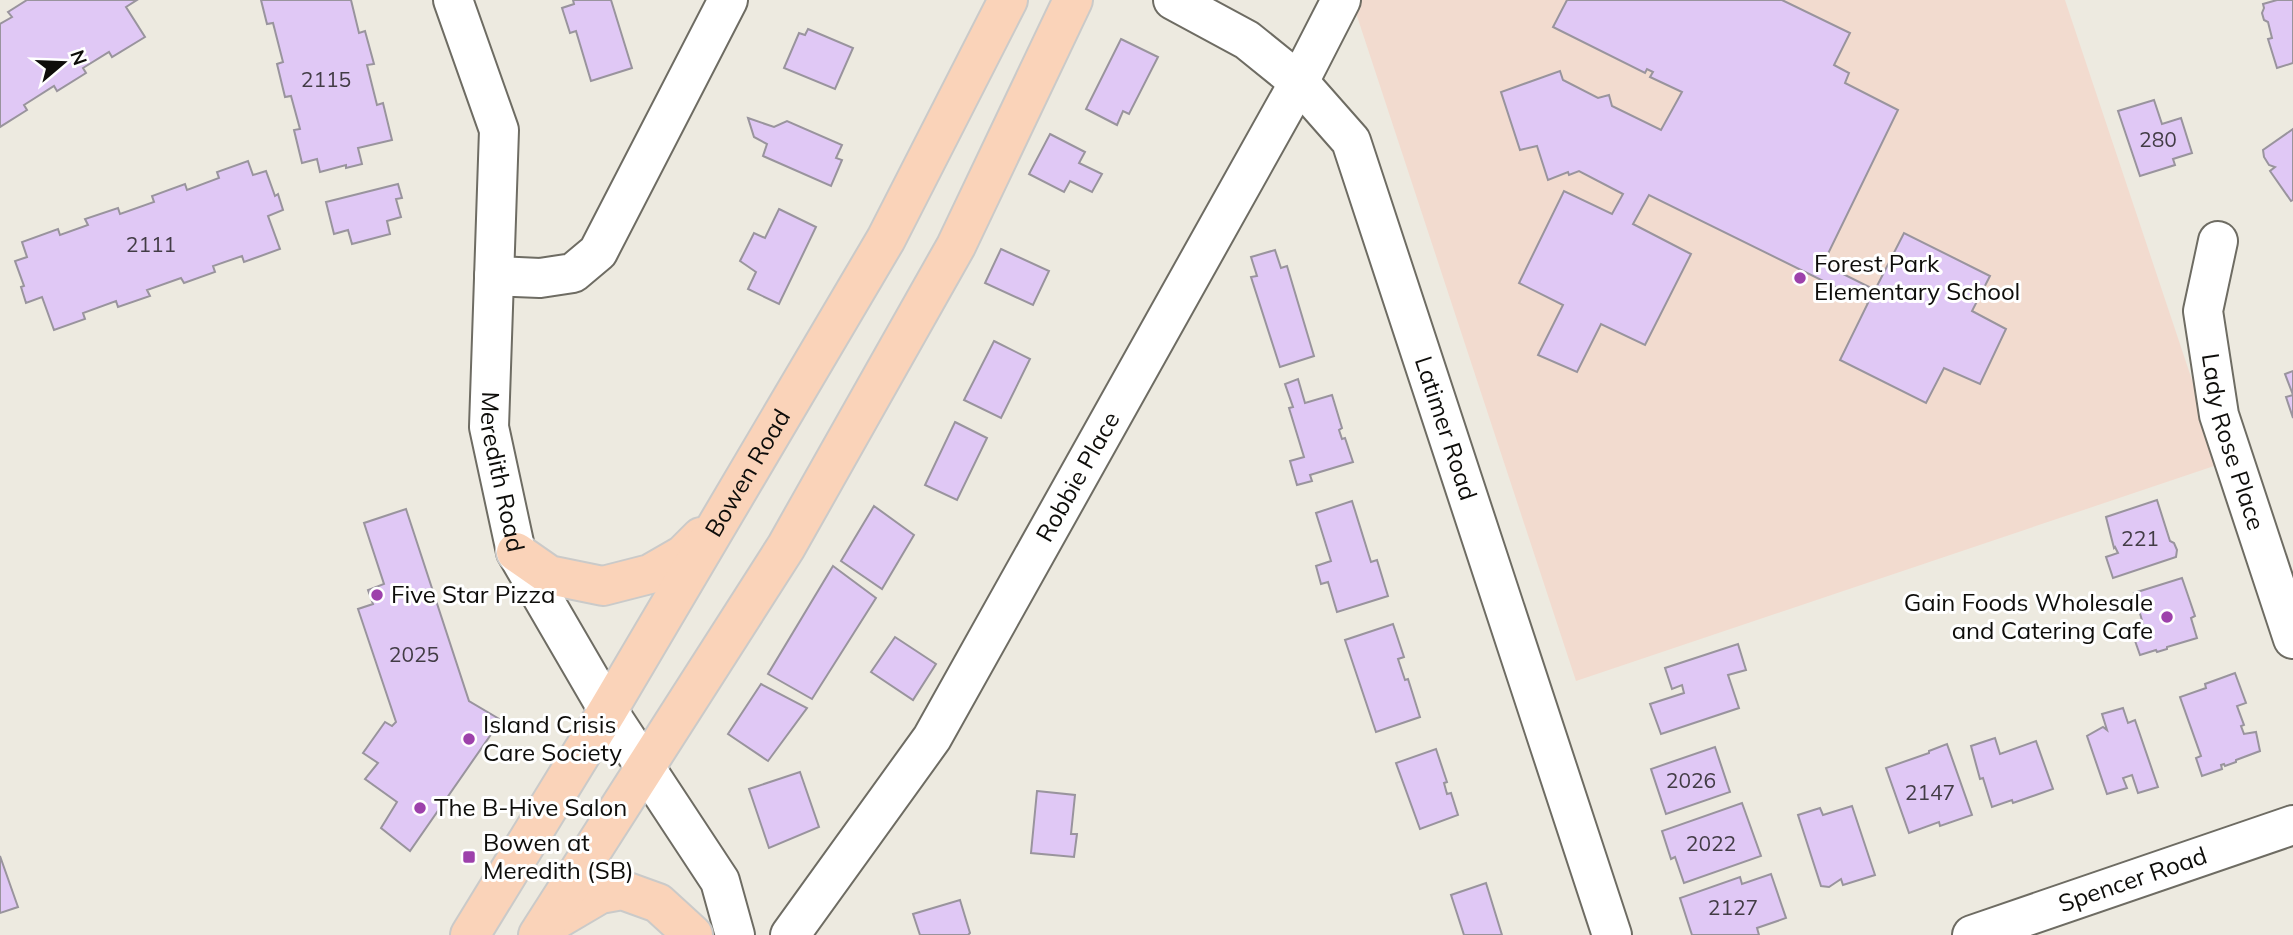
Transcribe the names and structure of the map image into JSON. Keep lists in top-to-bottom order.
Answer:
{
  "streets": {
    "main road": ["Bowen Road"],
    "street": [
      "Latimer Road",
      "Lady Rose Place",
      "Meredith Road",
      "Robbie Place",
      "Spencer Road"
    ]
  },
  "crossings": [
    ["Latimer Road", "Robbie Place"],
    ["Meredith Road", "Bowen Road"]
  ],
  "places": {
    "other": [
      "Forest Park Elementary School",
      "Five Star Pizza",
      "Gain Foods Wholesale and Catering Cafe",
      "Island Crisis Care Society",
      "The B-Hive Salon"
    ],
    "transit": ["Bowen at Meredith (SB)"]
  },
  "house_numbers": [
    "2115",
    "280",
    "2111",
    "221",
    "2025",
    "2026",
    "2147",
    "2022",
    "2127"
  ],
  "north": "right"
}
